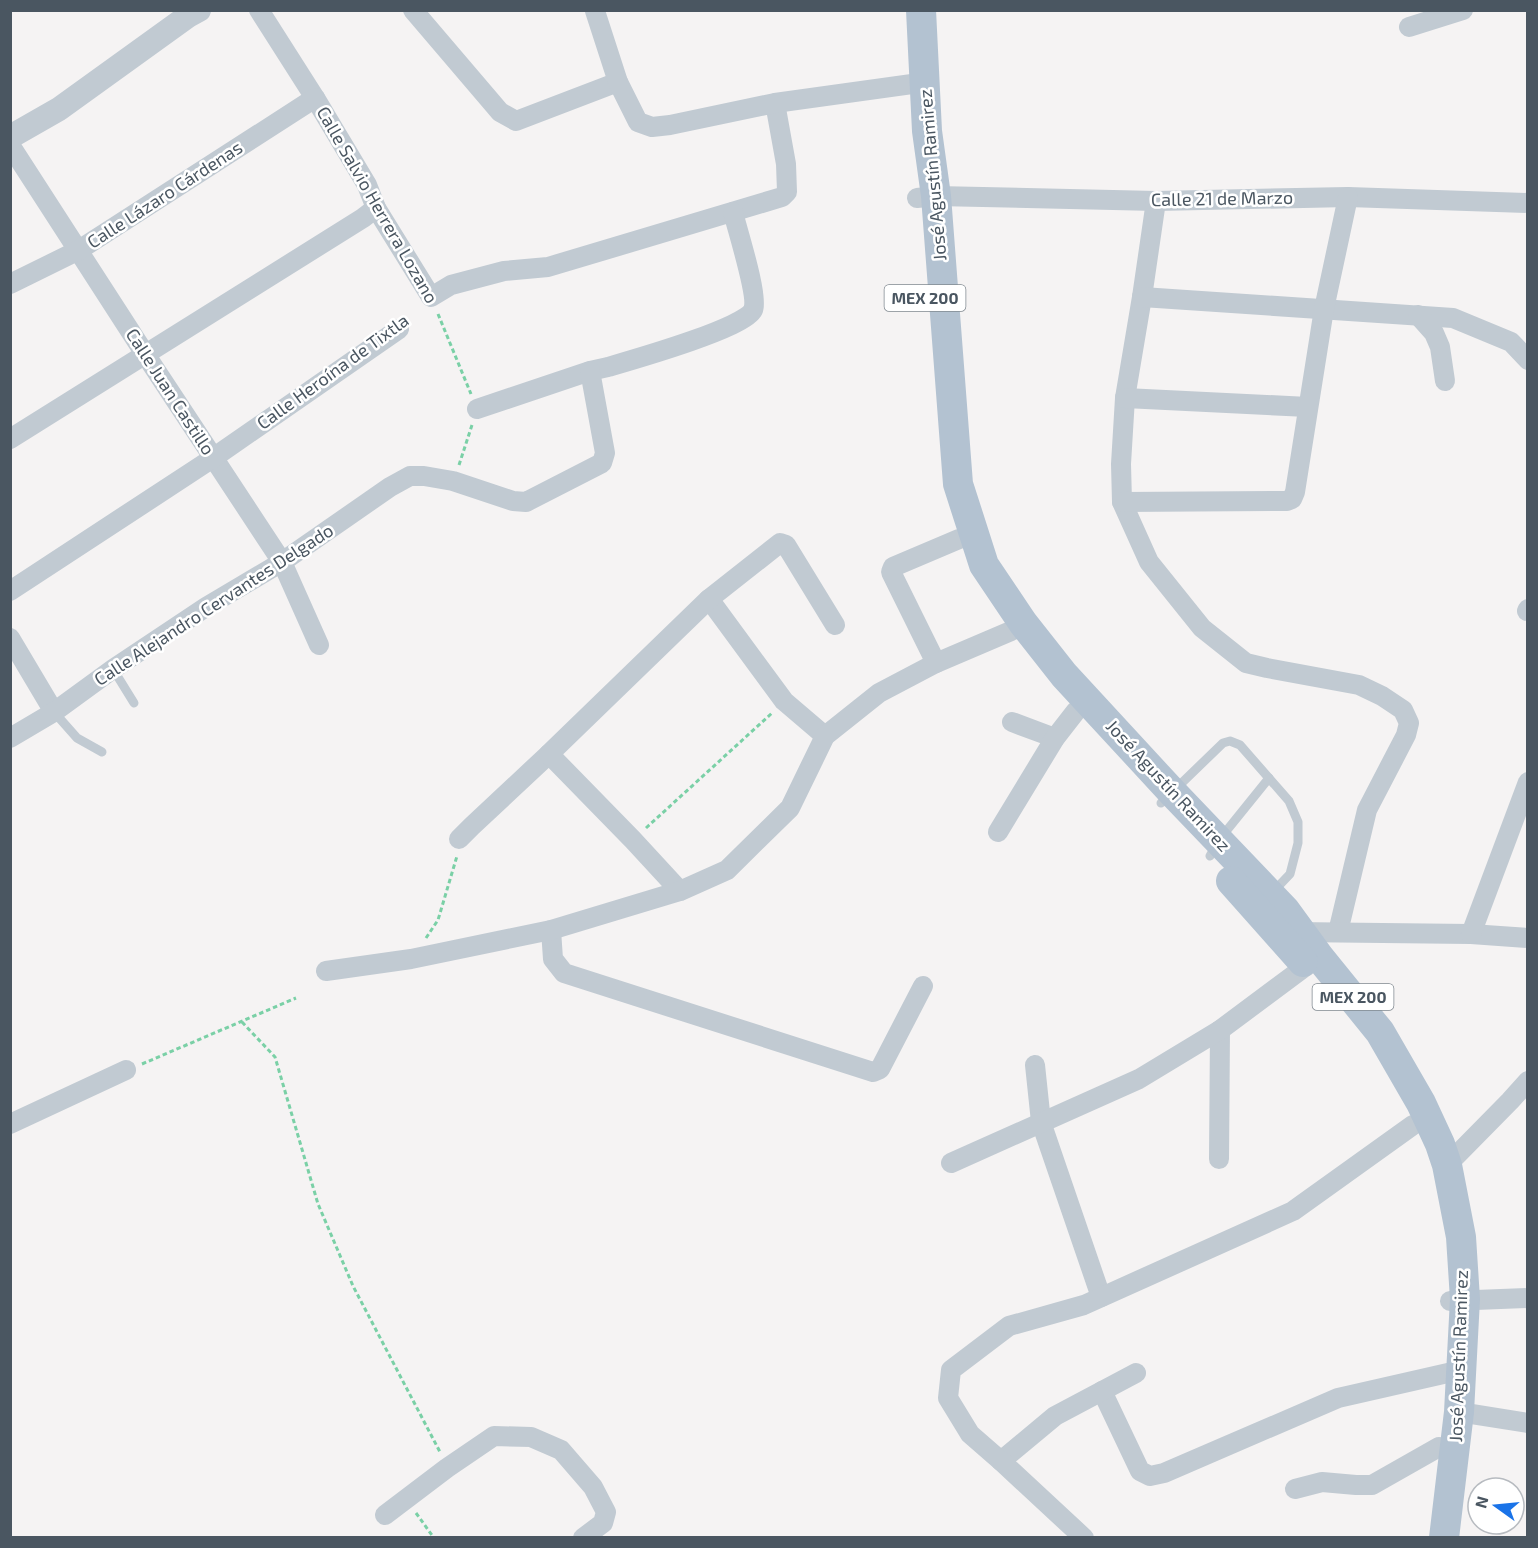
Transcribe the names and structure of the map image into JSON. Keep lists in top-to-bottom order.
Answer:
{
  "streets": {
    "main road": ["José Agustín Ramirez", "MEX 200"],
    "street": [
      "Calle Lázaro Cárdenas",
      "Calle 21 de Marzo",
      "Calle Salvio Herrera Lozano",
      "Calle Heroína de Tixtla",
      "Calle Juan Castillo",
      "Calle Alejandro Cervantes Delgado"
    ]
  },
  "crossings": [
    ["José Agustín Ramirez", "Calle 21 de Marzo"],
    ["Calle Lázaro Cárdenas", "Calle Salvio Herrera Lozano"],
    ["Calle Lázaro Cárdenas", "Calle Juan Castillo"],
    ["Calle Heroína de Tixtla", "Calle Juan Castillo"],
    ["Calle Juan Castillo", "Calle Alejandro Cervantes Delgado"]
  ],
  "north": "left"
}
